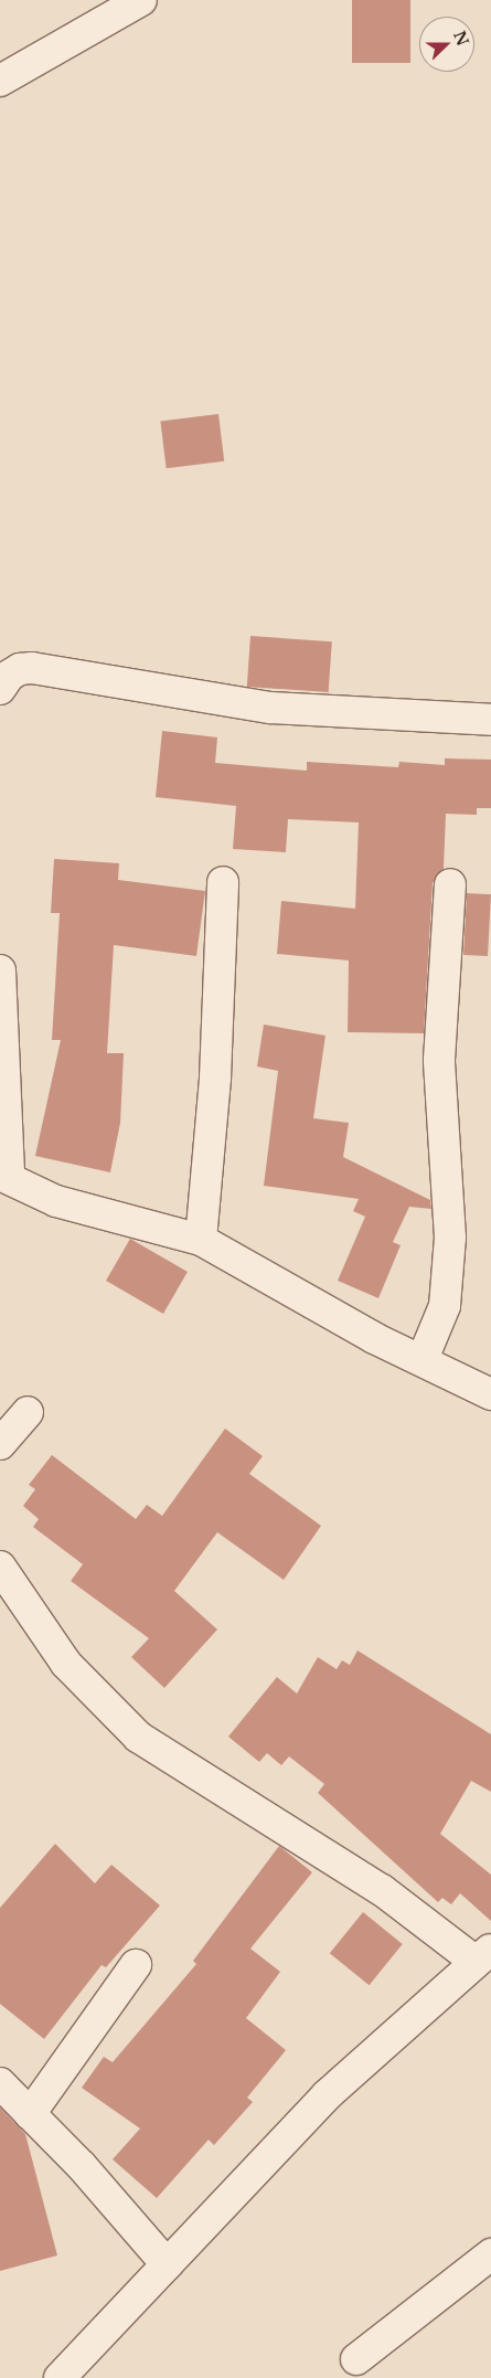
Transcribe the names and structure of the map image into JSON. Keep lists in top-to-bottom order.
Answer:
{
  "north": "right"
}
